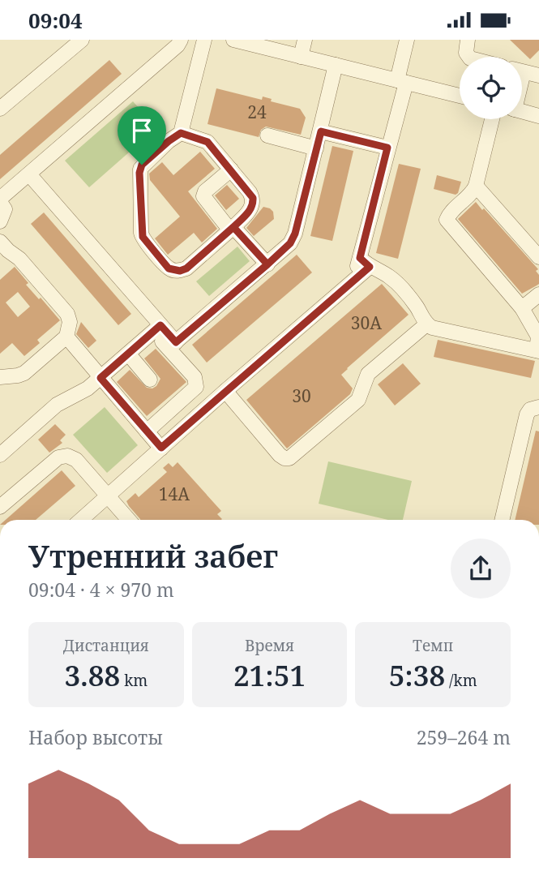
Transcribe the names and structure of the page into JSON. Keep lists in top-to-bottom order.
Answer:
{
  "house_numbers": [
    "24",
    "30А",
    "30",
    "14А"
  ],
  "page": {
    "status": "09:04",
    "heading": ["Утренний забег", "09:04 · 4 × 970 m"],
    "stats": [
      ["Дистанция", "3.88 km"],
      ["Время", "21:51"],
      ["Темп", "5:38 /km"]
    ],
    "chart": ["Набор высоты", "259–264 m"]
  }
}
